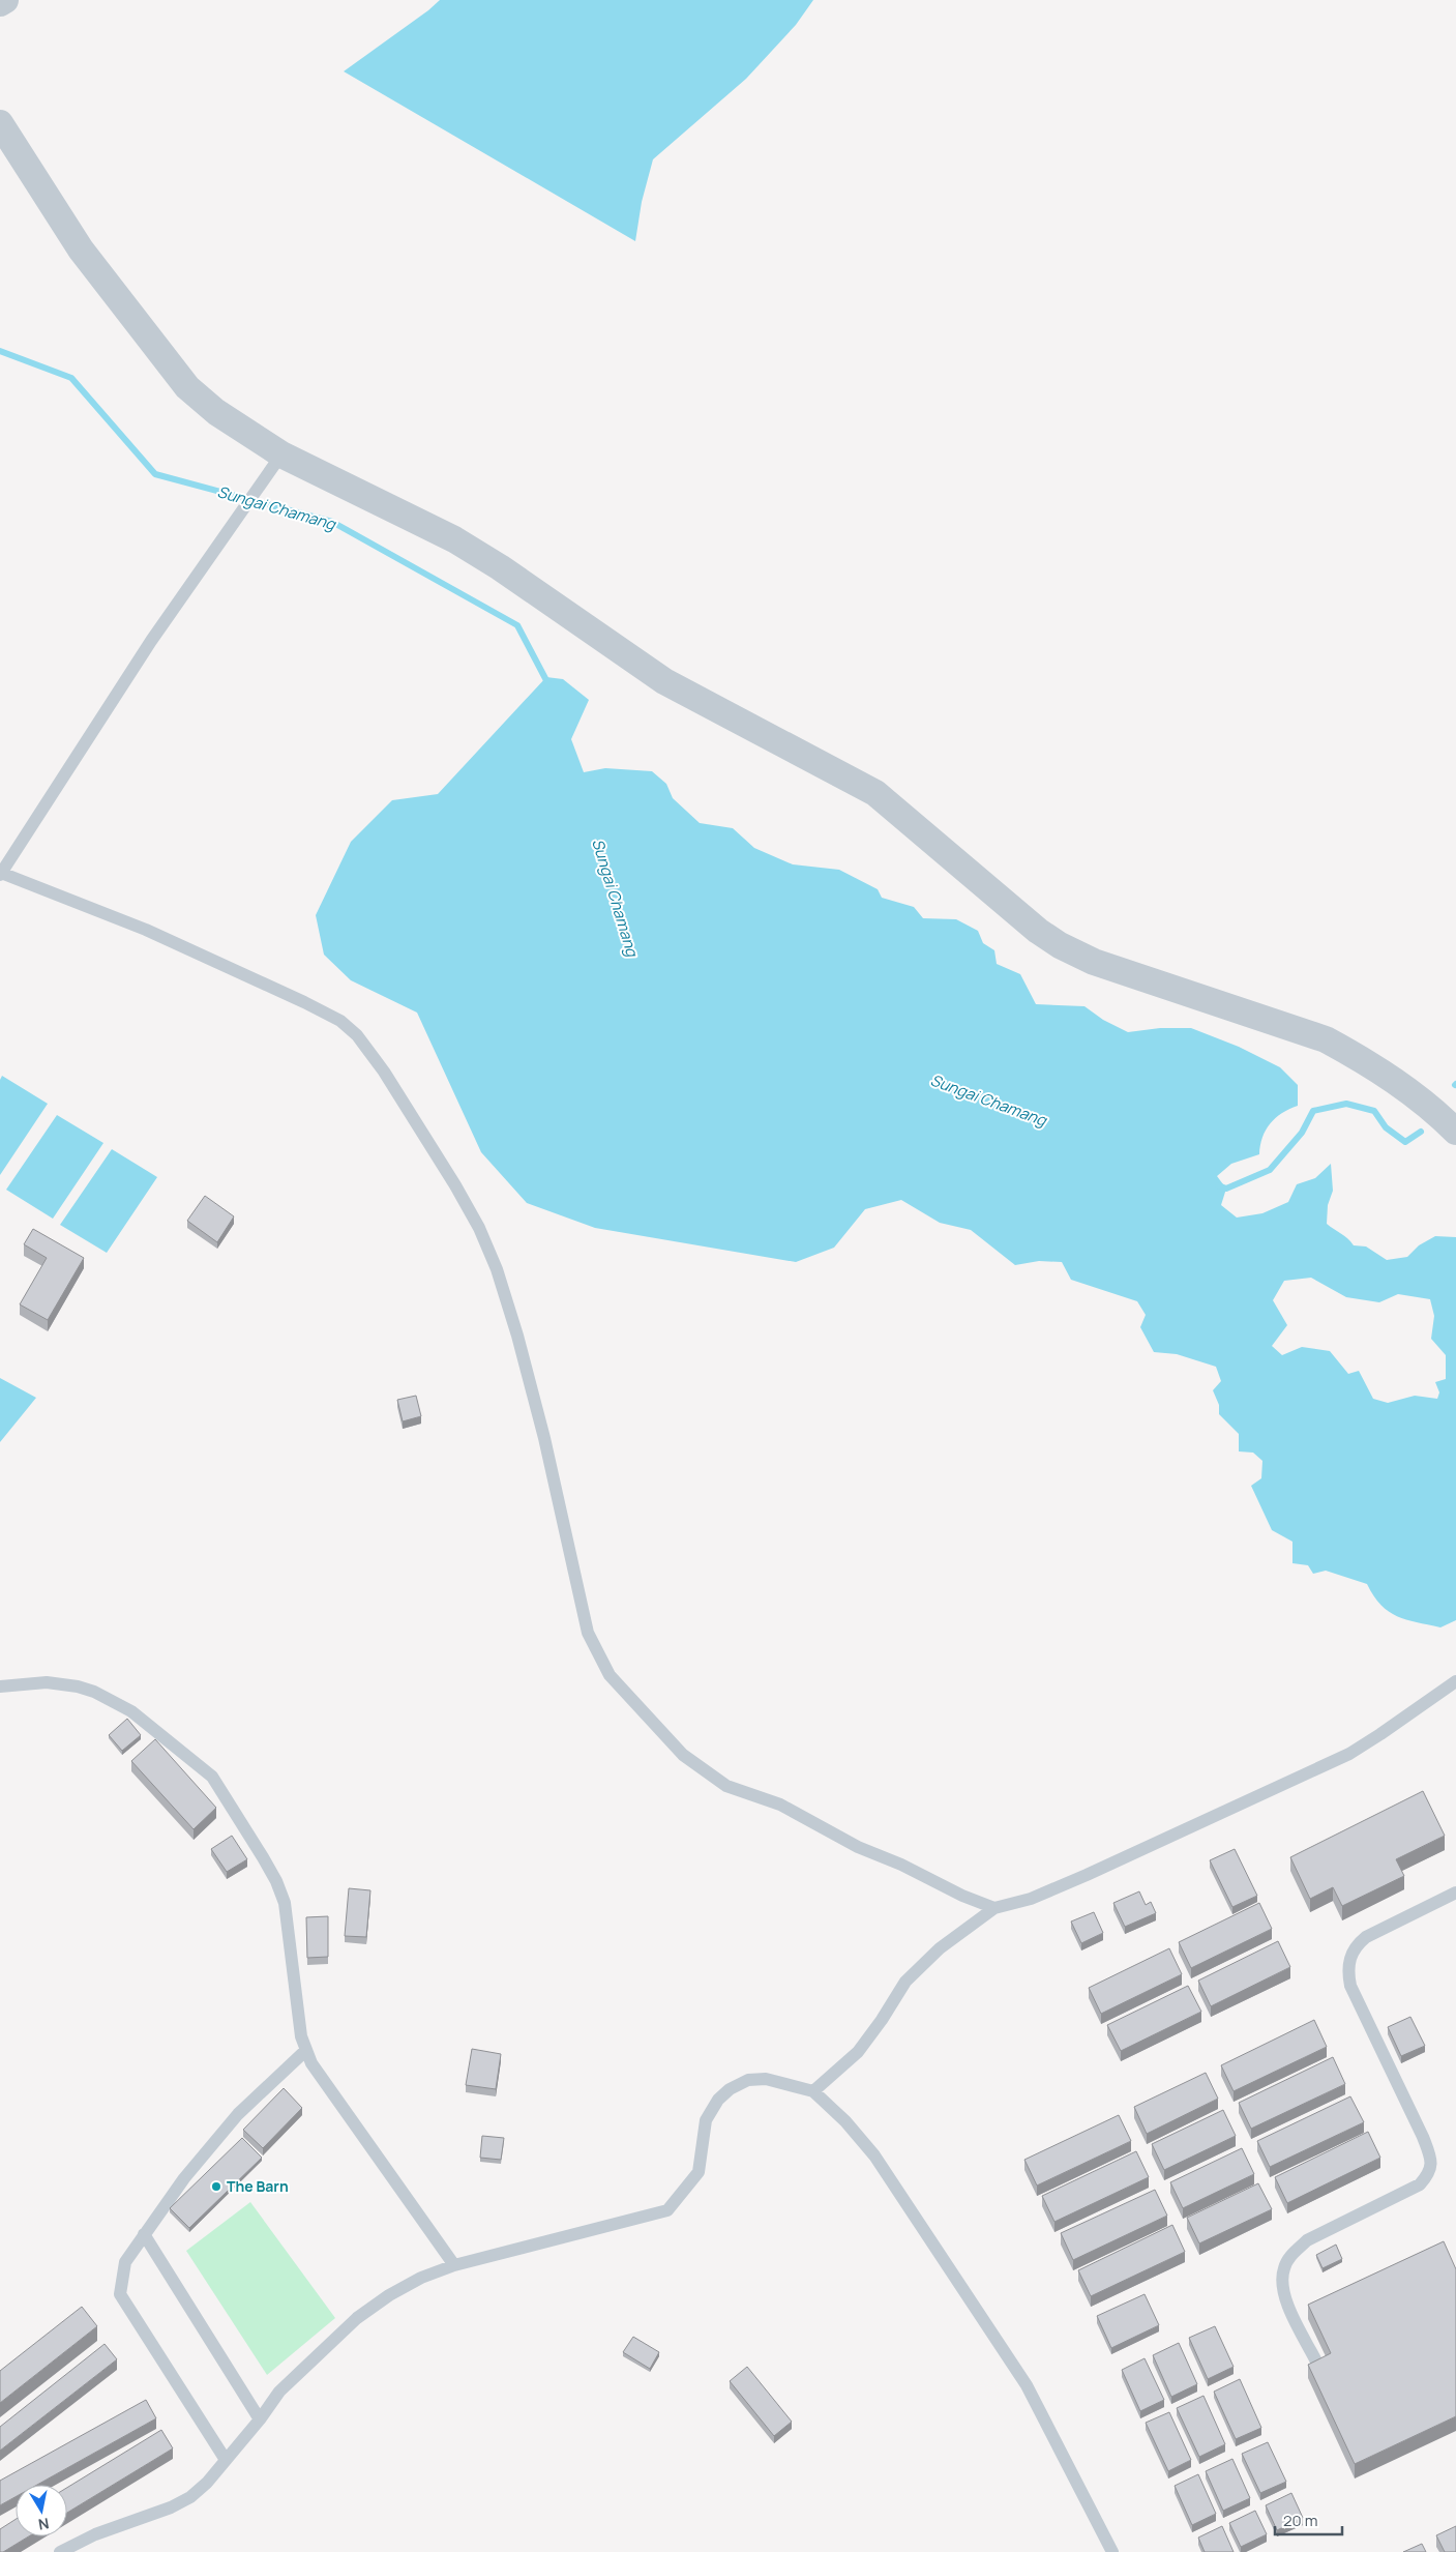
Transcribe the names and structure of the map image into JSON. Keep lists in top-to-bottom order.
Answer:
{
  "water": ["Sungai Chamang"],
  "places": ["The Barn"],
  "scale_bar": "20 m",
  "north": "bottom"
}
